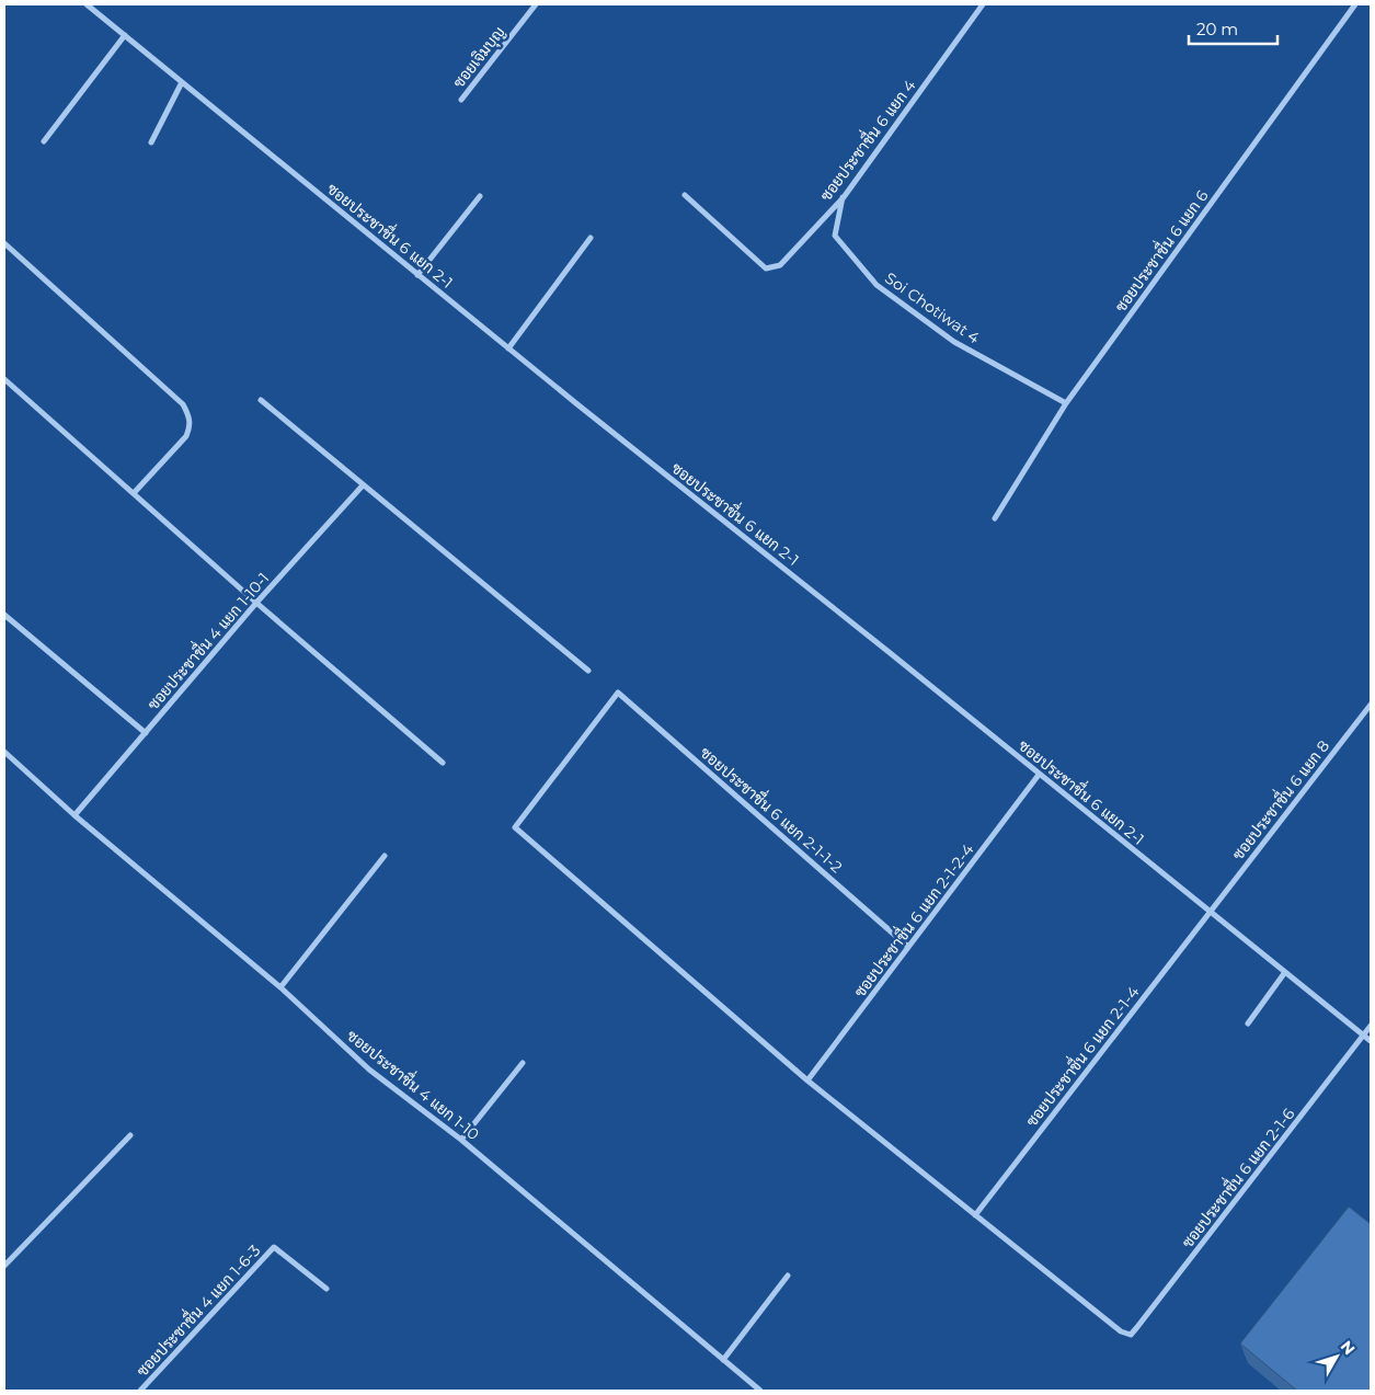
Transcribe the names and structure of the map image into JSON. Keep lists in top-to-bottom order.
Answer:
{
  "streets": {
    "street": [
      "ซอยเจิมบุญ",
      "ซอยประชาชื่น 6 แยก 4",
      "ซอยประชาชื่น 6 แยก 2-1",
      "ซอยประชาชื่น 6 แยก 6",
      "Soi Chotiwat 4",
      "ซอยประชาชื่น 4 แยก 1-10-1",
      "ซอยประชาชื่น 6 แยก 8",
      "ซอยประชาชื่น 6 แยก 2-1-1-2",
      "ซอยประชาชื่น 6 แยก 2-1-2-4",
      "ซอยประชาชื่น 6 แยก 2-1-4",
      "ซอยประชาชื่น 4 แยก 1-10",
      "ซอยประชาชื่น 6 แยก 2-1-6",
      "ซอยประชาชื่น 4 แยก 1-6-3"
    ]
  },
  "crossings": [
    ["ซอยประชาชื่น 6 แยก 4", "Soi Chotiwat 4"],
    ["ซอยประชาชื่น 6 แยก 2-1", "ซอยประชาชื่น 6 แยก 8"],
    ["ซอยประชาชื่น 6 แยก 2-1", "ซอยประชาชื่น 6 แยก 2-1-2-4"],
    ["ซอยประชาชื่น 6 แยก 2-1", "ซอยประชาชื่น 6 แยก 2-1-4"],
    ["ซอยประชาชื่น 6 แยก 2-1", "ซอยประชาชื่น 6 แยก 2-1-6"],
    ["ซอยประชาชื่น 6 แยก 6", "Soi Chotiwat 4"],
    ["ซอยประชาชื่น 4 แยก 1-10-1", "ซอยประชาชื่น 4 แยก 1-10"],
    ["ซอยประชาชื่น 6 แยก 8", "ซอยประชาชื่น 6 แยก 2-1-4"],
    ["ซอยประชาชื่น 6 แยก 2-1-1-2", "ซอยประชาชื่น 6 แยก 2-1-2-4"],
    ["ซอยประชาชื่น 6 แยก 2-1-4", "ซอยประชาชื่น 6 แยก 2-1-6"]
  ],
  "scale_bar": "20 m",
  "north": "top right"
}
